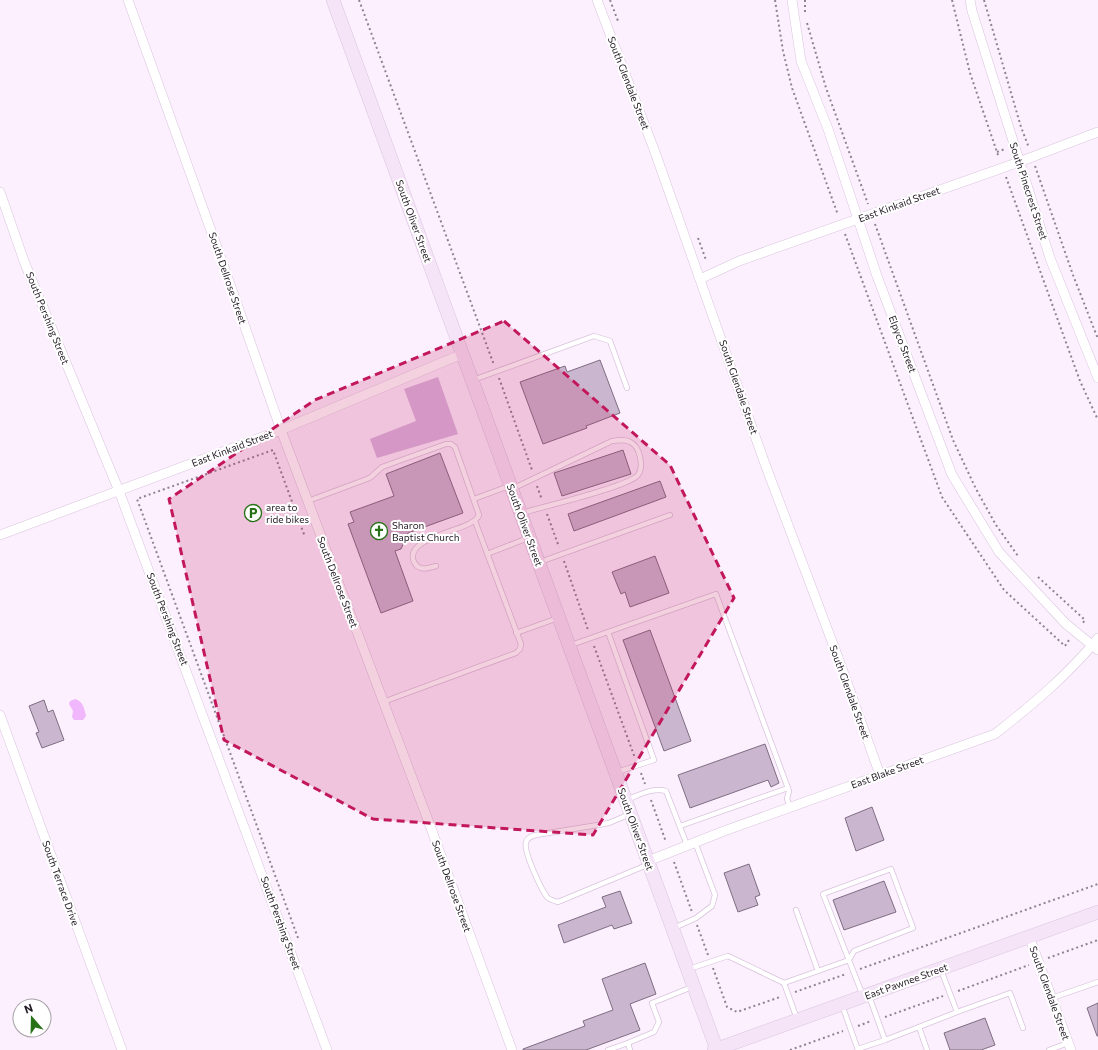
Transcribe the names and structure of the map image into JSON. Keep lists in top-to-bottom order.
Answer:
{
  "streets": {
    "main road": ["South Oliver Street", "East Pawnee Street"],
    "street": [
      "South Glendale Street",
      "South Pinecrest Street",
      "East Kinkaid Street",
      "South Dellrose Street",
      "South Pershing Street",
      "Elpyco Street",
      "East Blake Street",
      "South Terrace Drive"
    ]
  },
  "crossings": [
    ["South Glendale Street", "East Kinkaid Street"],
    ["South Glendale Street", "East Blake Street"],
    ["South Glendale Street", "East Pawnee Street"],
    ["South Pinecrest Street", "East Kinkaid Street"],
    ["East Kinkaid Street", "South Oliver Street"],
    ["East Kinkaid Street", "South Dellrose Street"],
    ["East Kinkaid Street", "South Pershing Street"],
    ["East Kinkaid Street", "Elpyco Street"],
    ["South Oliver Street", "East Blake Street"],
    ["South Oliver Street", "East Pawnee Street"],
    ["Elpyco Street", "East Blake Street"]
  ],
  "places": {
    "parking": ["area to ride bikes"],
    "church": ["Sharon Baptist Church"]
  },
  "north": "top"
}
